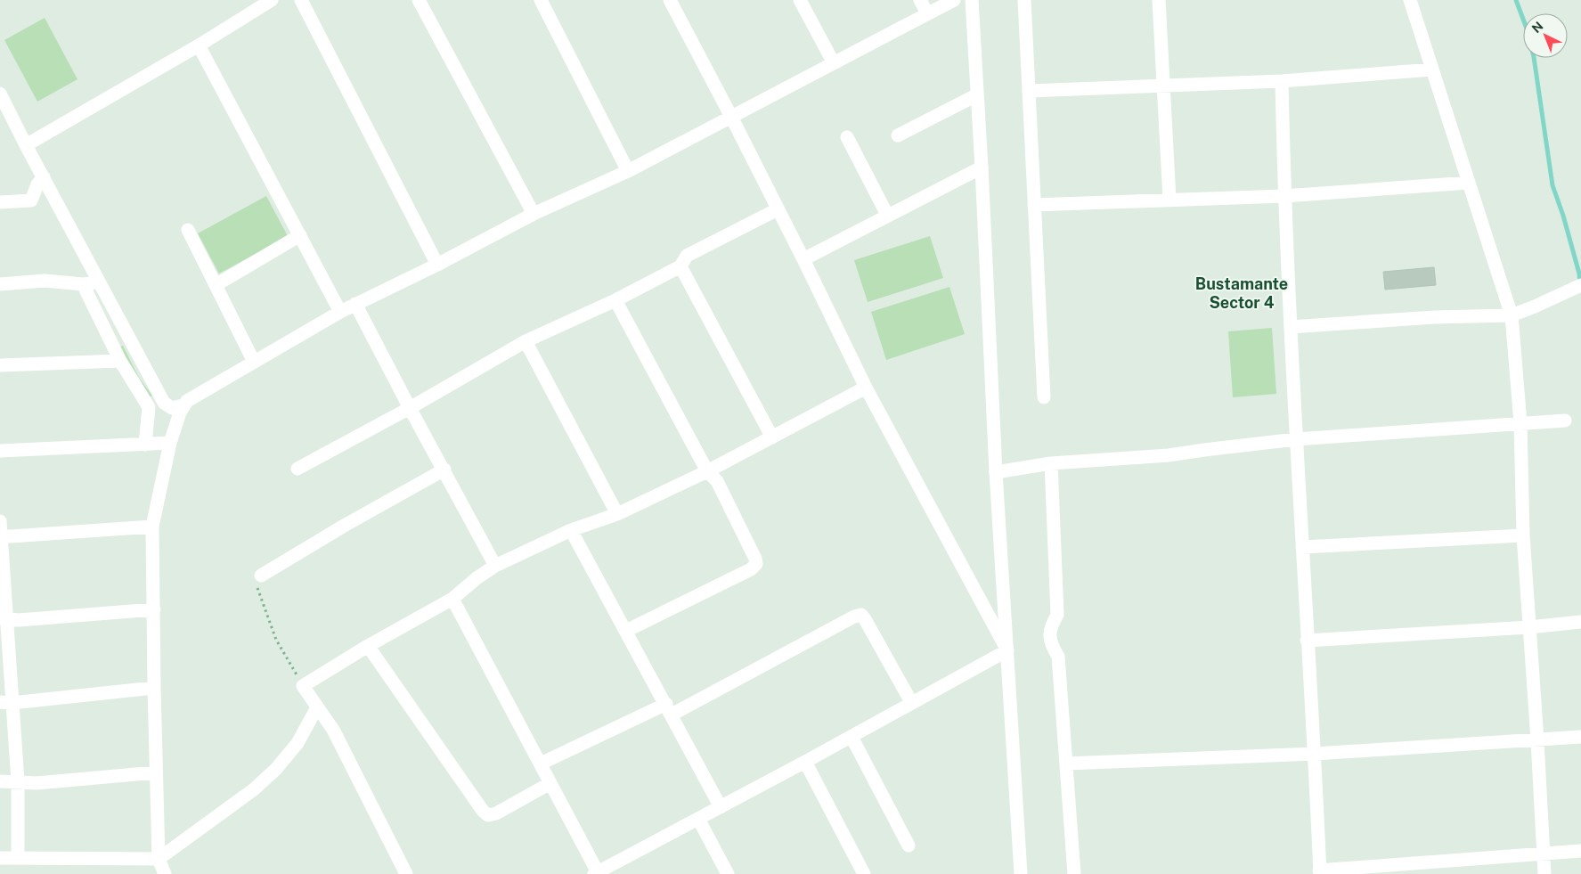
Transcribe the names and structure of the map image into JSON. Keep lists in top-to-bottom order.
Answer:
{
  "districts": ["Bustamante Sector 4"],
  "north": "top left"
}
